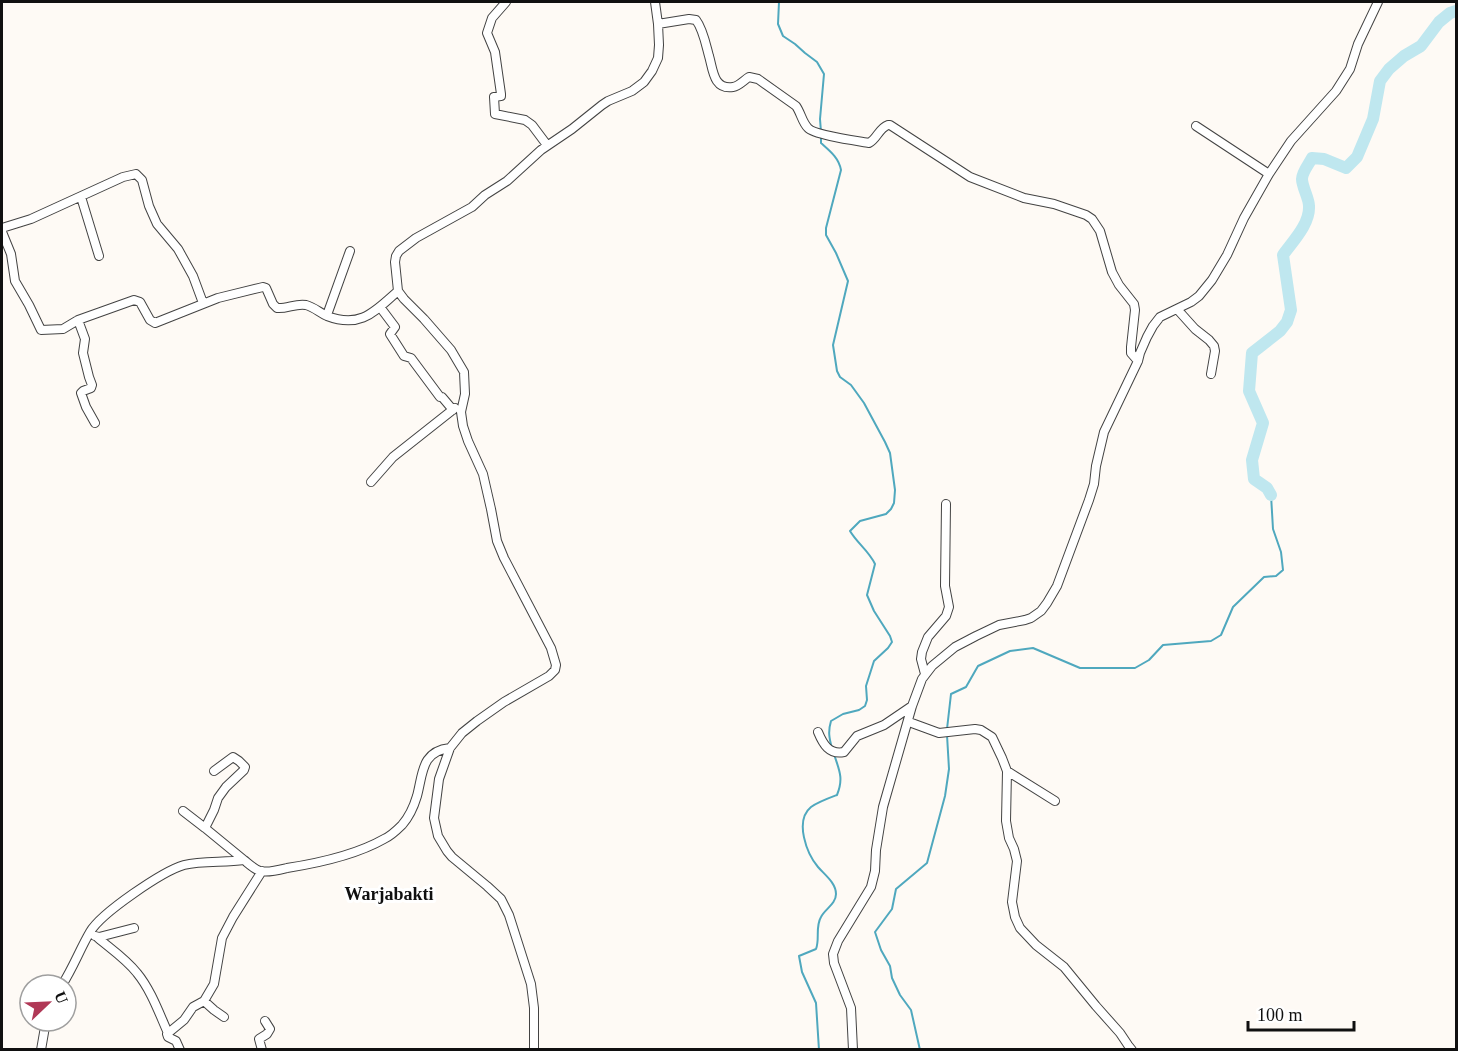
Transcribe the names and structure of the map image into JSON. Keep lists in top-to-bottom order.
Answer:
{
  "districts": ["Warjabakti"],
  "scale_bar": "100 m",
  "north": "top right"
}
